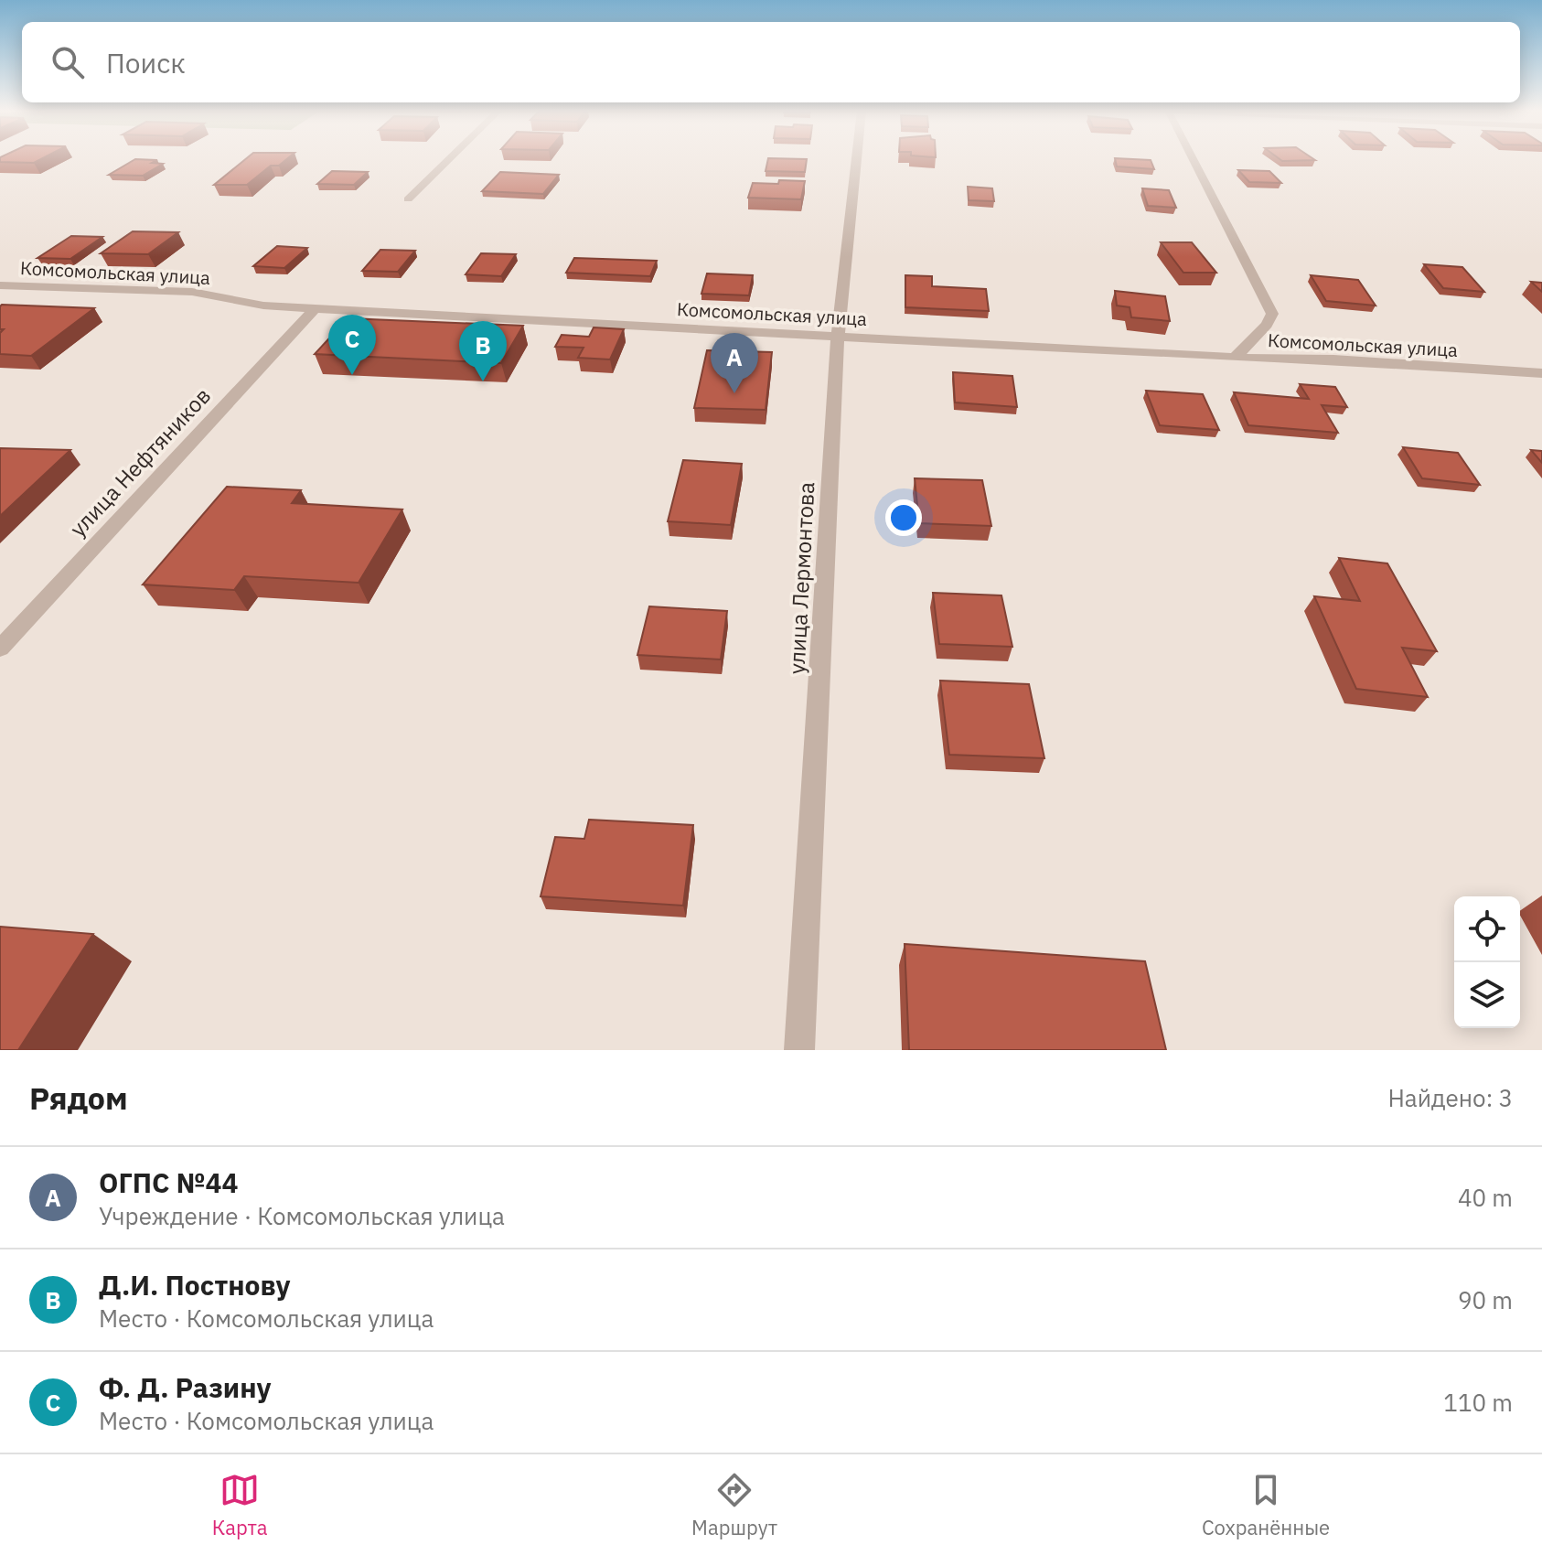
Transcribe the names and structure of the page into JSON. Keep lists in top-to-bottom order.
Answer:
{
  "streets": {
    "street": ["Комсомольская улица", "улица Нефтяников", "улица Лермонтова"]
  },
  "crossings": [
    ["Комсомольская улица", "улица Нефтяников"],
    ["Комсомольская улица", "улица Лермонтова"]
  ],
  "page": {
    "search": "Поиск",
    "pins": ["C", "B", "A"],
    "heading": ["Рядом", "Найдено: 3"],
    "list": [
      {
        "mark": "A",
        "name": "ОГПС №44",
        "note": "Учреждение · Комсомольская улица",
        "value": "40 m"
      },
      {
        "mark": "B",
        "name": "Д.И. Постнову",
        "note": "Место · Комсомольская улица",
        "value": "90 m"
      },
      {
        "mark": "C",
        "name": "Ф. Д. Разину",
        "note": "Место · Комсомольская улица",
        "value": "110 m"
      }
    ],
    "nav": ["Карта", "Маршрут", "Сохранённые"]
  }
}
